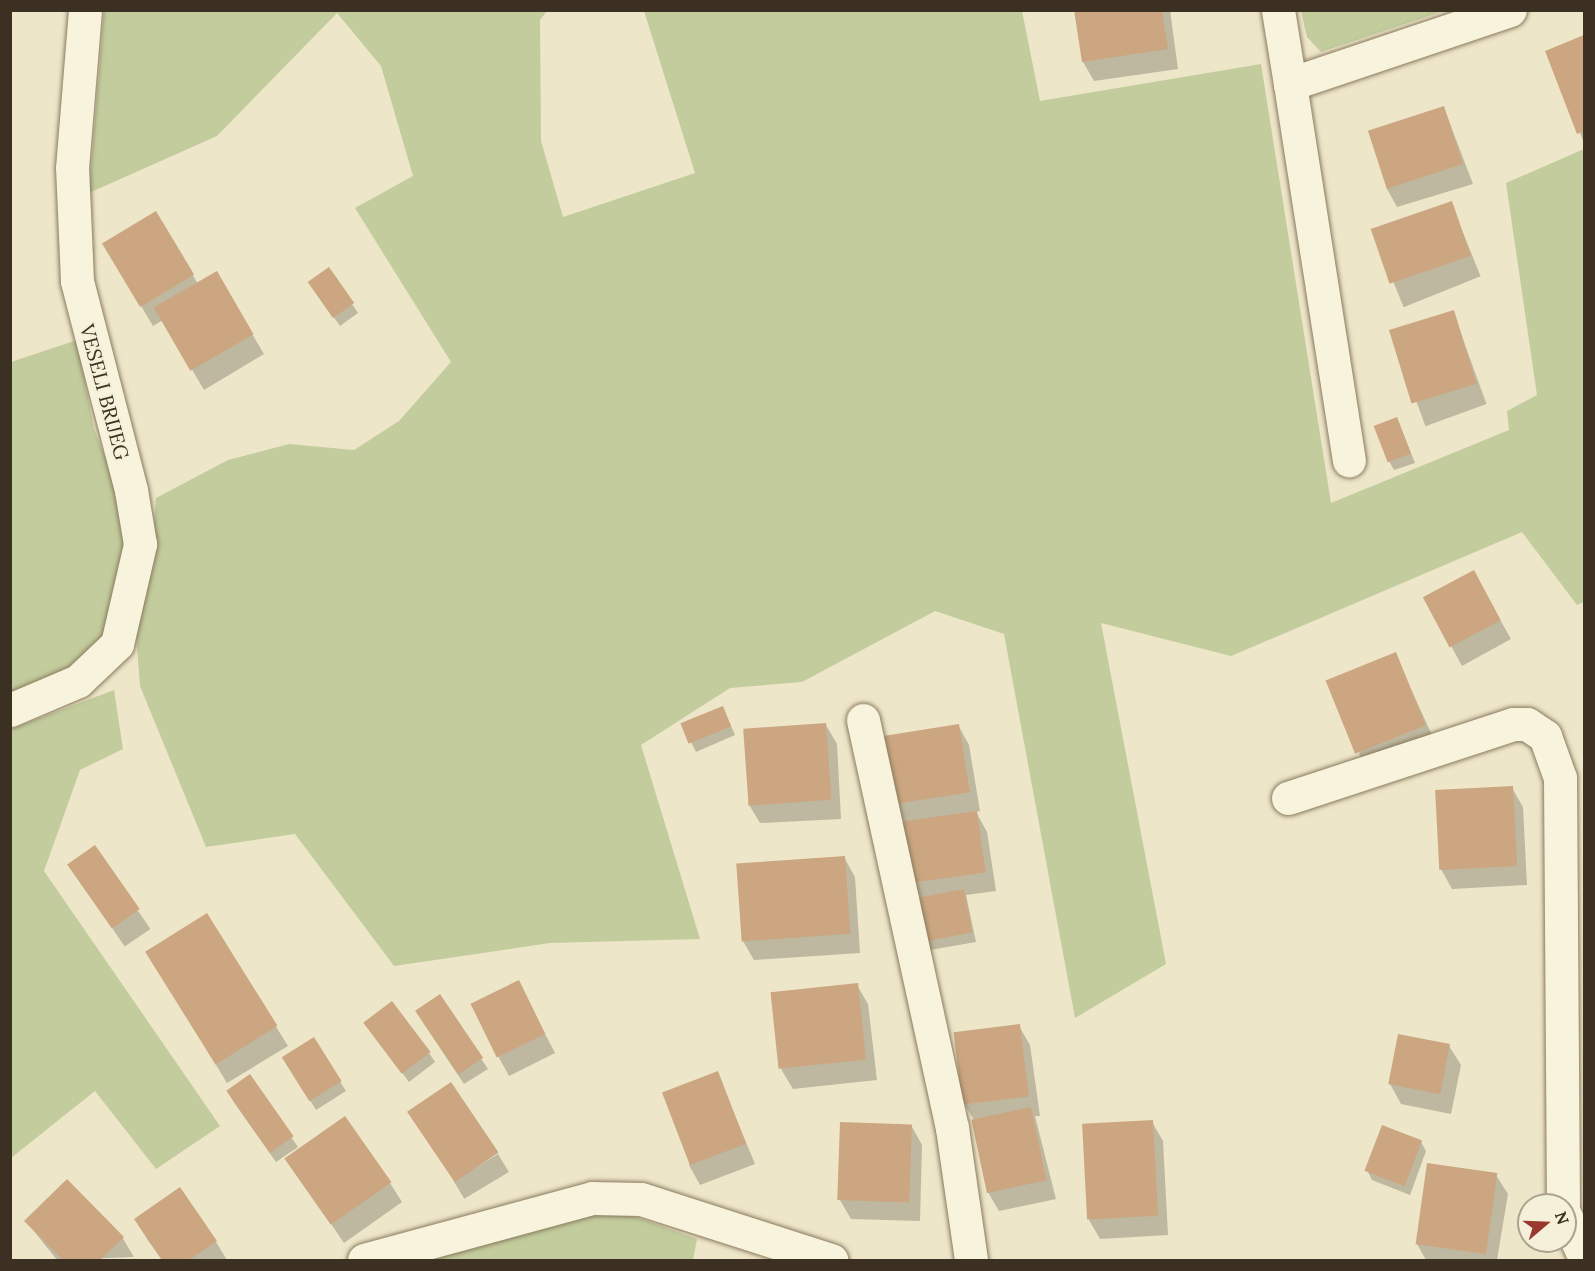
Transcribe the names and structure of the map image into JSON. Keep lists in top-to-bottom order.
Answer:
{
  "streets": {
    "street": ["VESELI BRIJEG"]
  },
  "north": "right"
}
